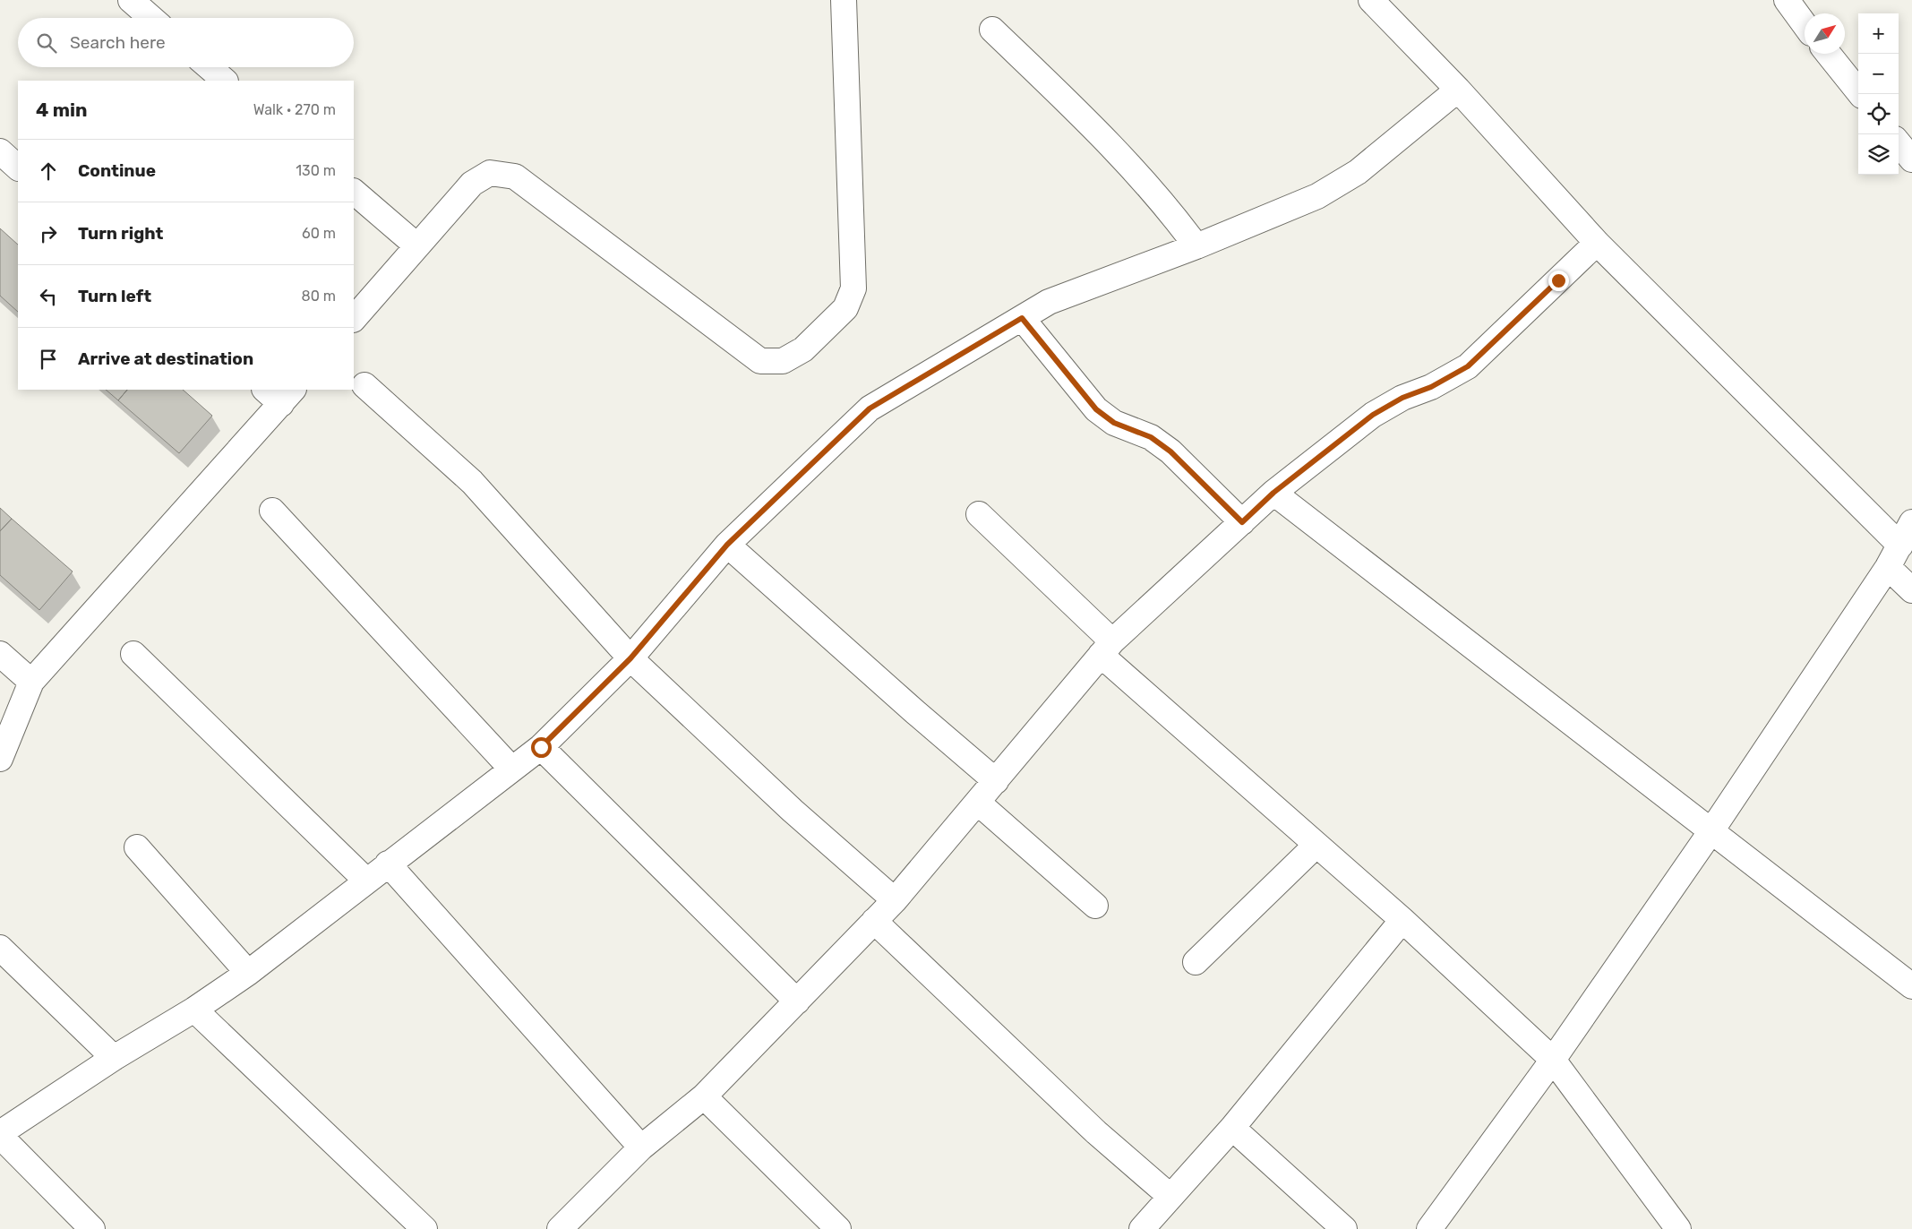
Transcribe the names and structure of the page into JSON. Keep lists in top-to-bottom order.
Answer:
{
  "north": "top right",
  "page": {
    "map_buttons": ["+", "−"],
    "search": "Search here",
    "heading": ["4 min", "Walk · 270 m"],
    "list": [
      ["Continue", "130 m"],
      ["Turn right", "60 m"],
      ["Turn left", "80 m"],
      "Arrive at destination"
    ]
  }
}
